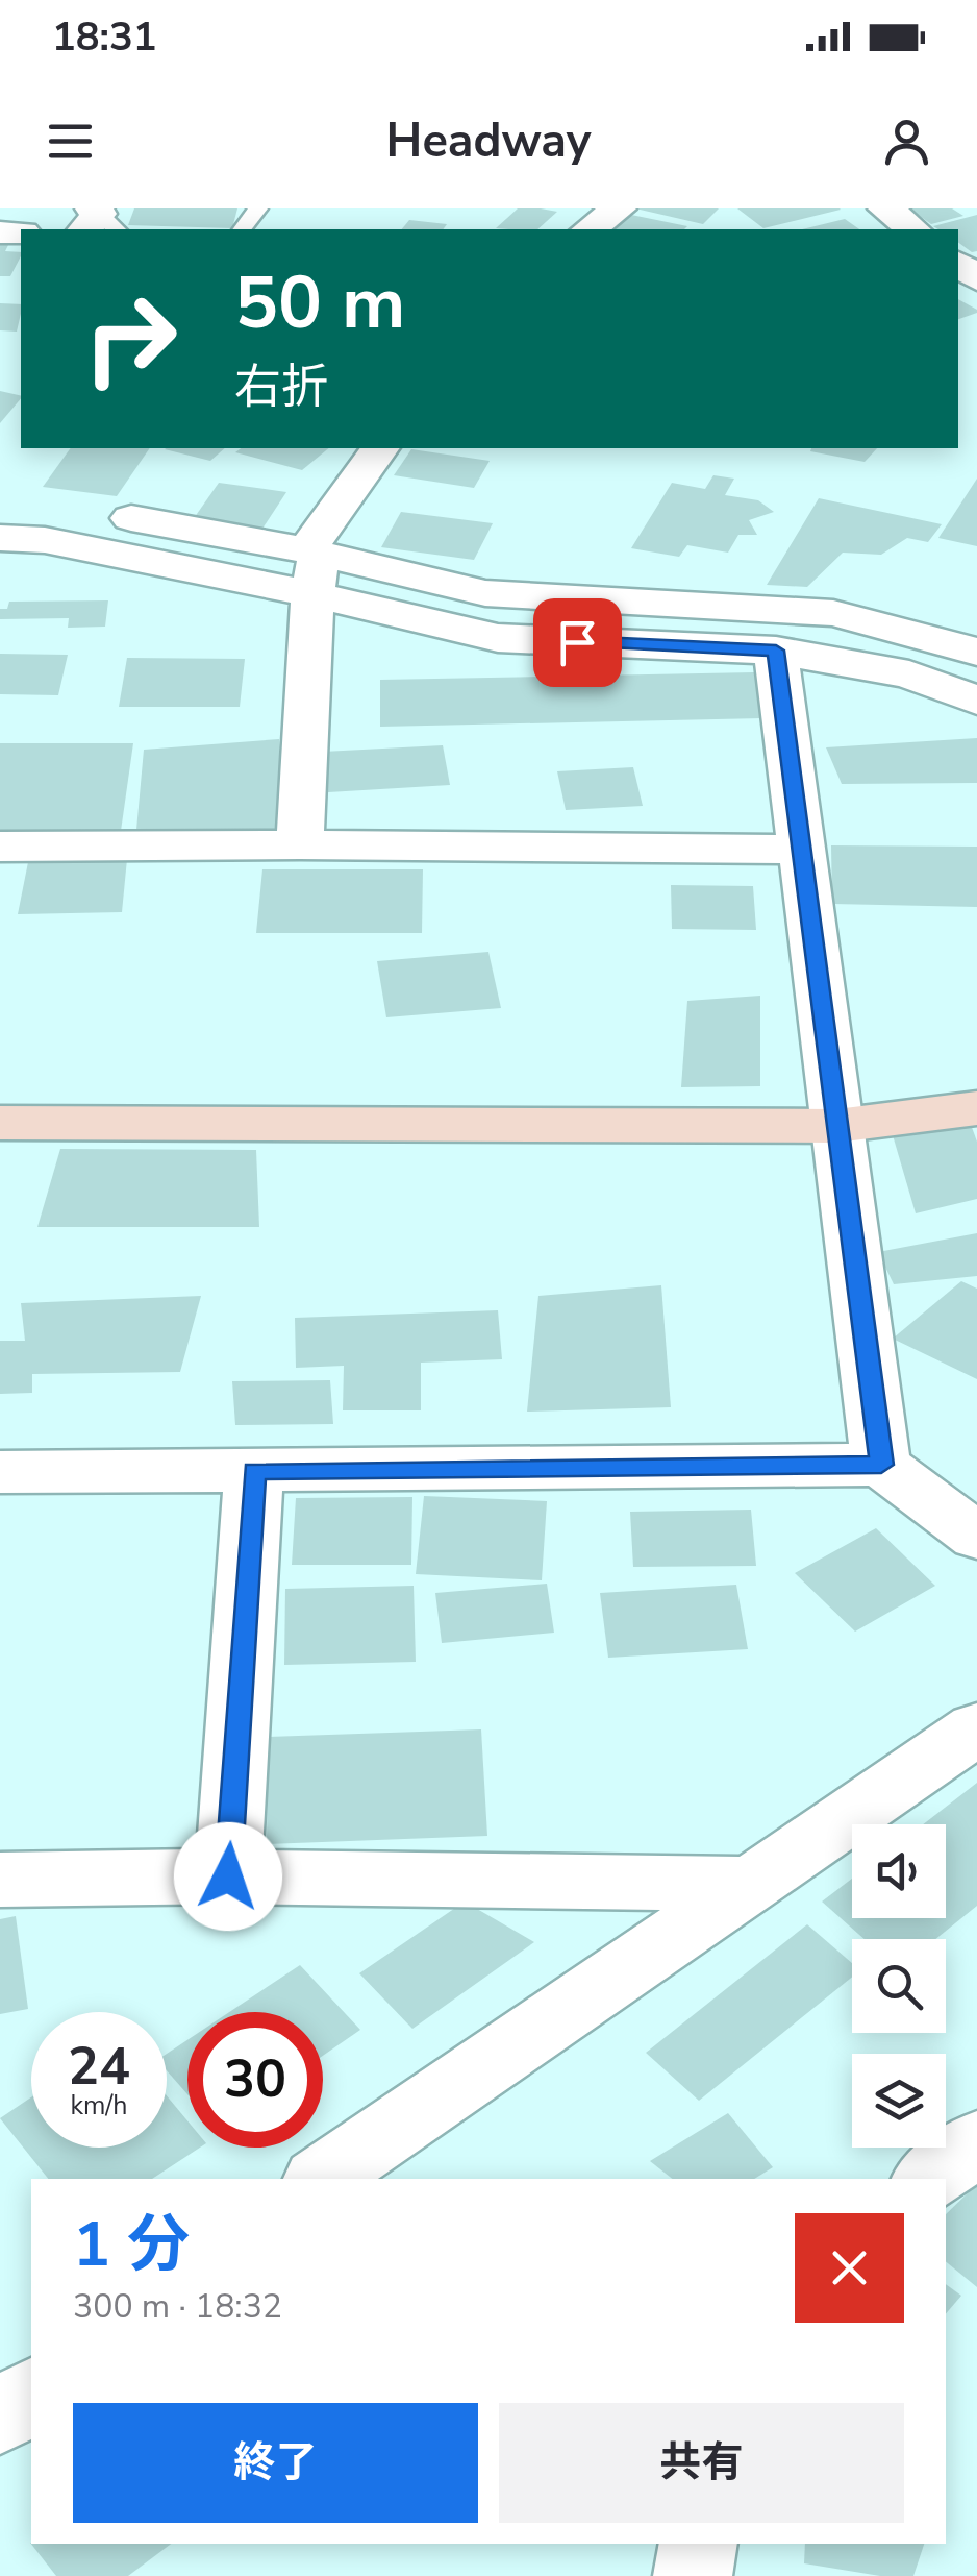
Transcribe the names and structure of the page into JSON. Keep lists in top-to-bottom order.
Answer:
{
  "page": {
    "status": "18:31",
    "header": "Headway",
    "turn": ["50 m", "右折"],
    "speed": "24 km/h",
    "limit": "30",
    "heading": ["1 分", "300 m · 18:32"],
    "buttons": ["終了", "共有"]
  }
}
